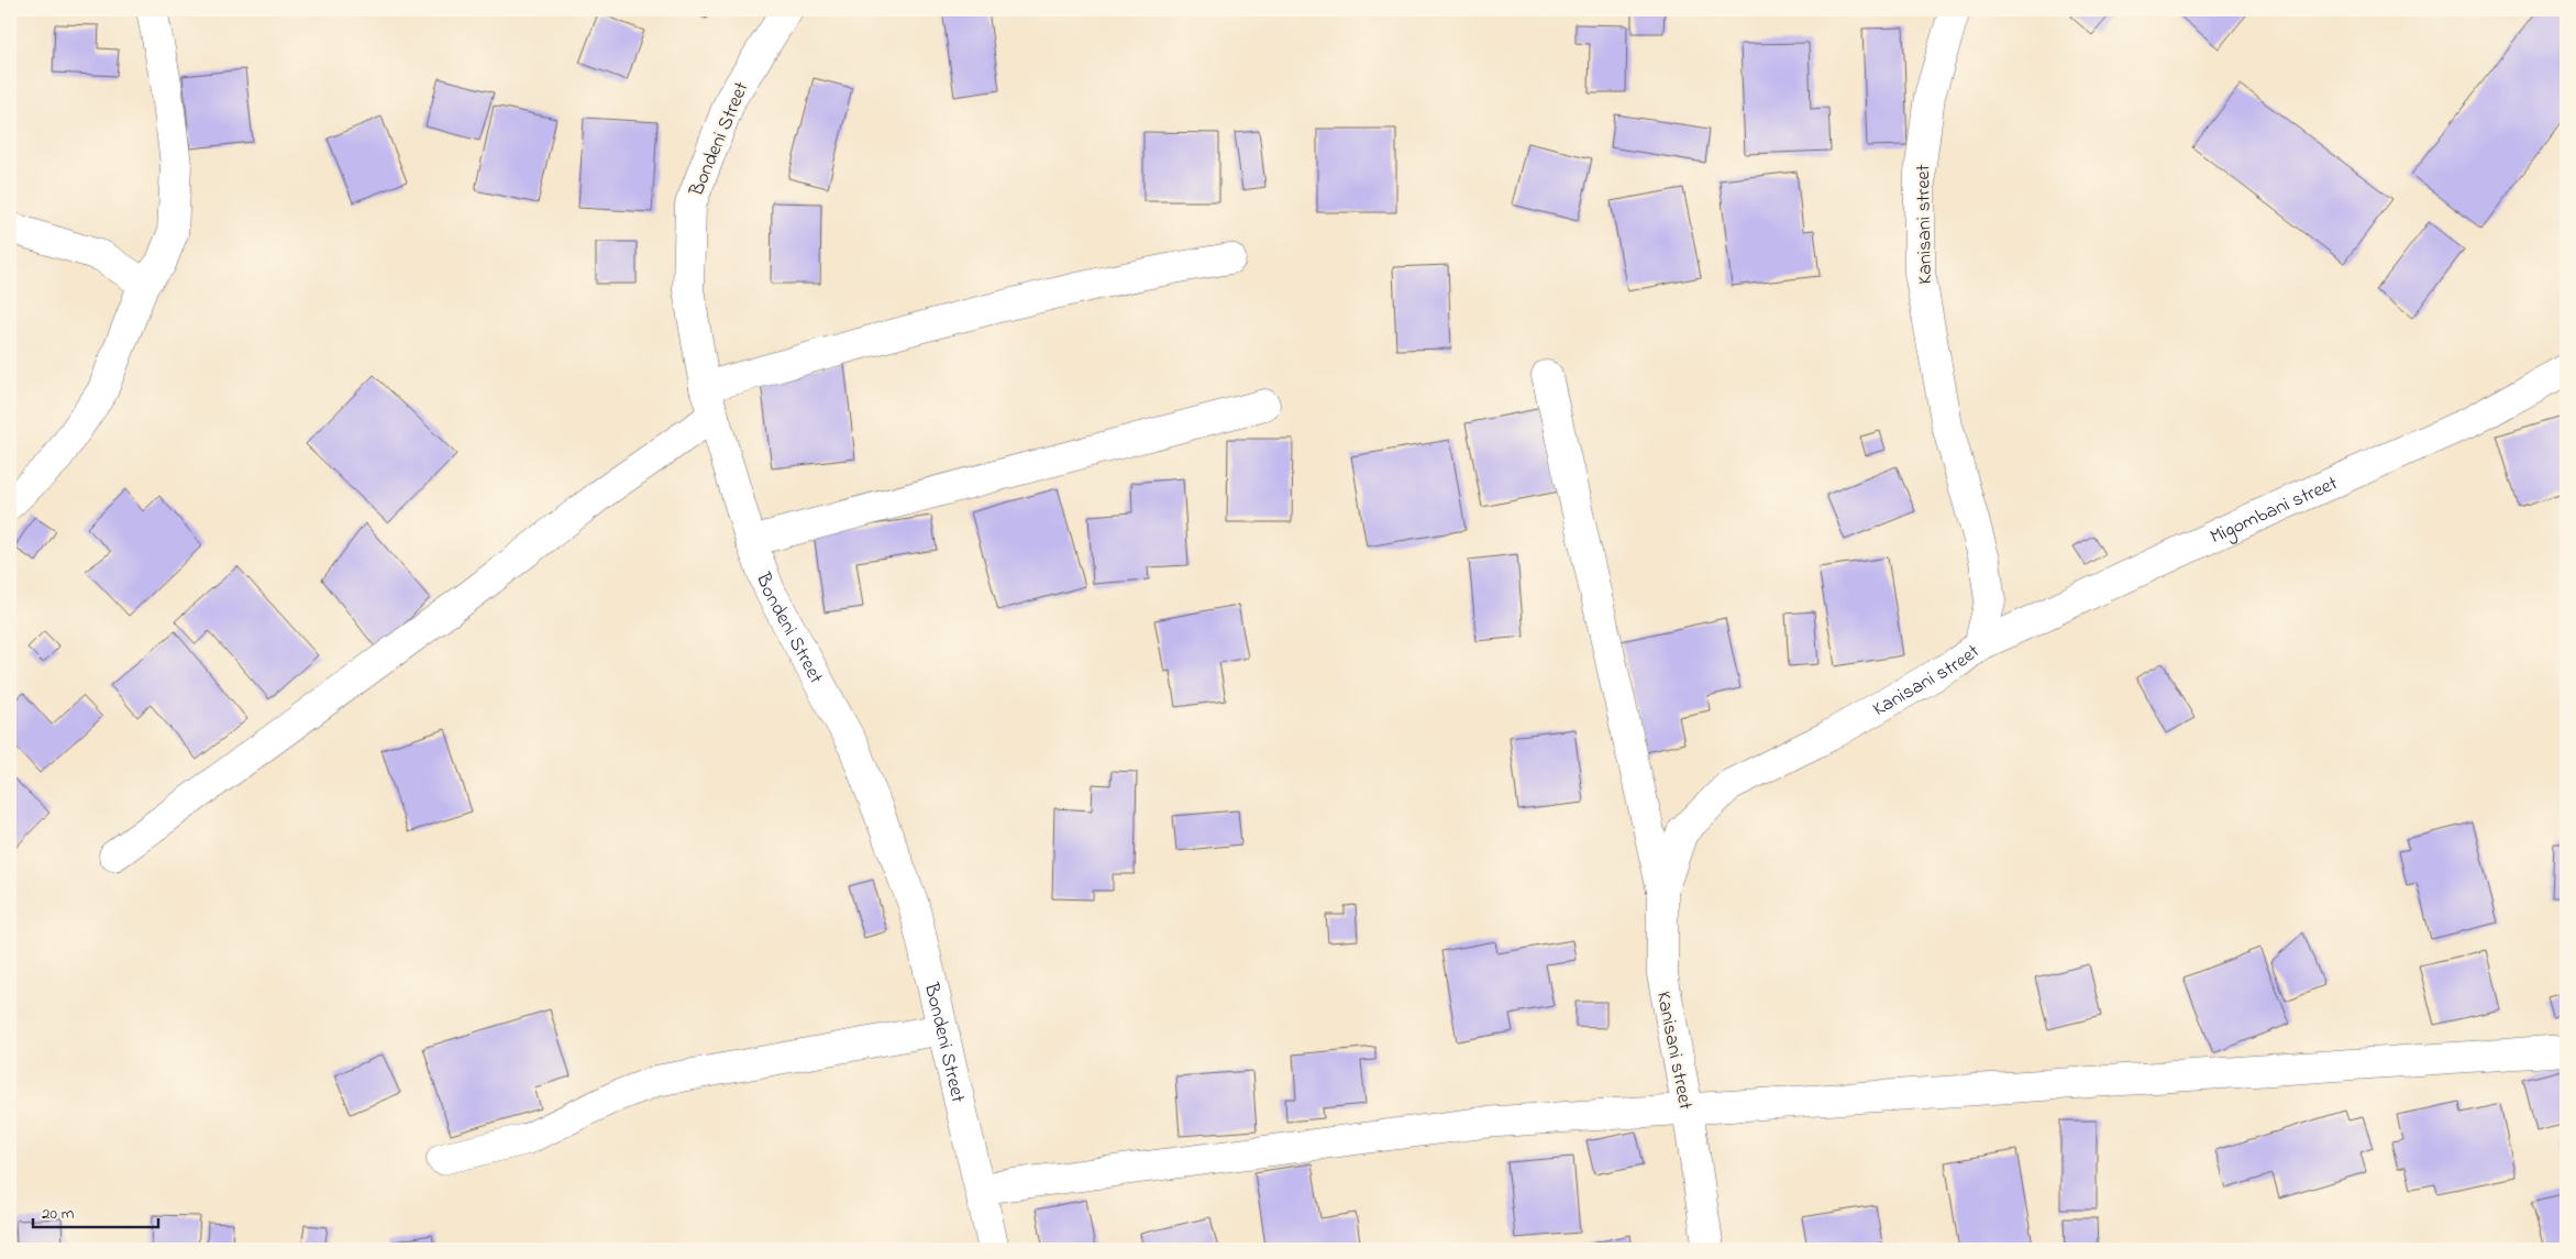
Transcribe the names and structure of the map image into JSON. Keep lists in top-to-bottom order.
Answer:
{
  "streets": {
    "street": ["Bondeni Street", "Kanisani street", "Migombani street"]
  },
  "crossings": [
    ["Kanisani street", "Migombani street"]
  ],
  "scale_bar": "20 m"
}
